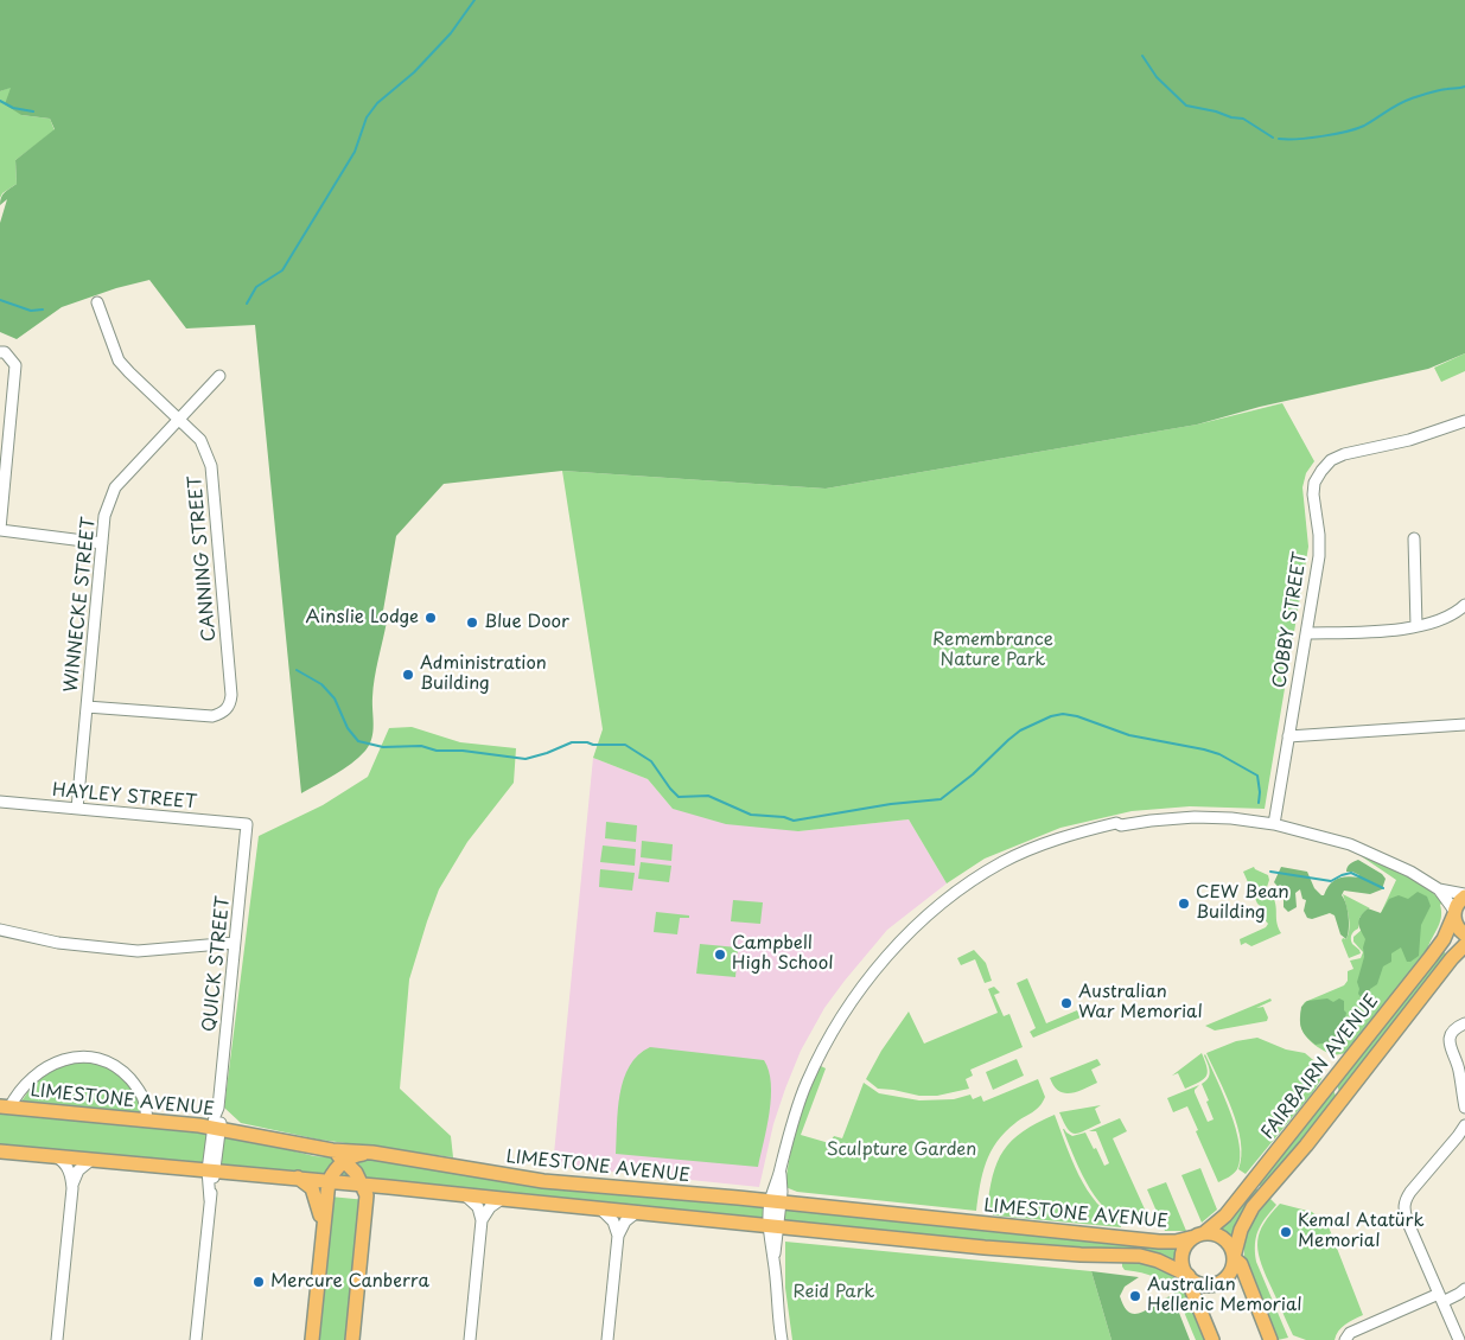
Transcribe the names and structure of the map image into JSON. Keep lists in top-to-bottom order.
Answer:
{
  "streets": {
    "main road": ["FAIRBAIRN AVENUE", "LIMESTONE AVENUE"],
    "street": [
      "CANNING STREET",
      "WINNECKE STREET",
      "COBBY STREET",
      "HAYLEY STREET",
      "QUICK STREET"
    ]
  },
  "crossings": [
    ["CANNING STREET", "WINNECKE STREET"],
    ["WINNECKE STREET", "HAYLEY STREET"],
    ["HAYLEY STREET", "QUICK STREET"],
    ["QUICK STREET", "LIMESTONE AVENUE"],
    ["FAIRBAIRN AVENUE", "LIMESTONE AVENUE"]
  ],
  "parks": ["Remembrance Nature Park", "Sculpture Garden", "Reid Park"],
  "places": [
    "Ainslie Lodge",
    "Blue Door",
    "Administration Building",
    "CEW Bean Building",
    "Campbell High School",
    "Australian War Memorial",
    "Kemal Atatürk Memorial",
    "Mercure Canberra",
    "Australian Hellenic Memorial"
  ]
}
